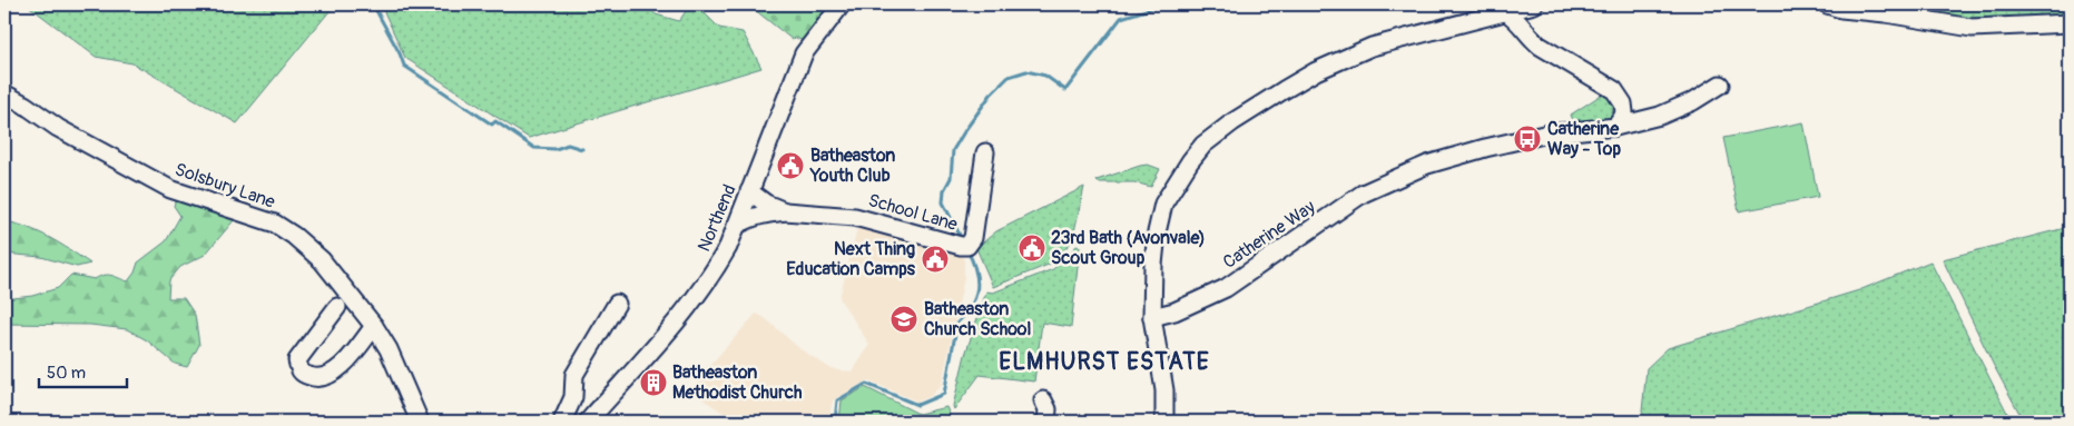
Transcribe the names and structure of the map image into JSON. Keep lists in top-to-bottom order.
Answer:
{
  "streets": {
    "street": [
      "Solsbury Lane",
      "School Lane",
      "Northend",
      "Catherine Way"
    ]
  },
  "crossings": [
    ["School Lane", "Northend"]
  ],
  "districts": ["ELMHURST ESTATE"],
  "places": {
    "bus stop": ["Catherine Way - Top"],
    "public building": ["Batheaston Youth Club", "23rd Bath (Avonvale) Scout Group", "Next Thing Education Camps"],
    "school or university": ["Batheaston Church School"],
    "building": ["Batheaston Methodist Church"]
  },
  "scale_bar": "50 m"
}
